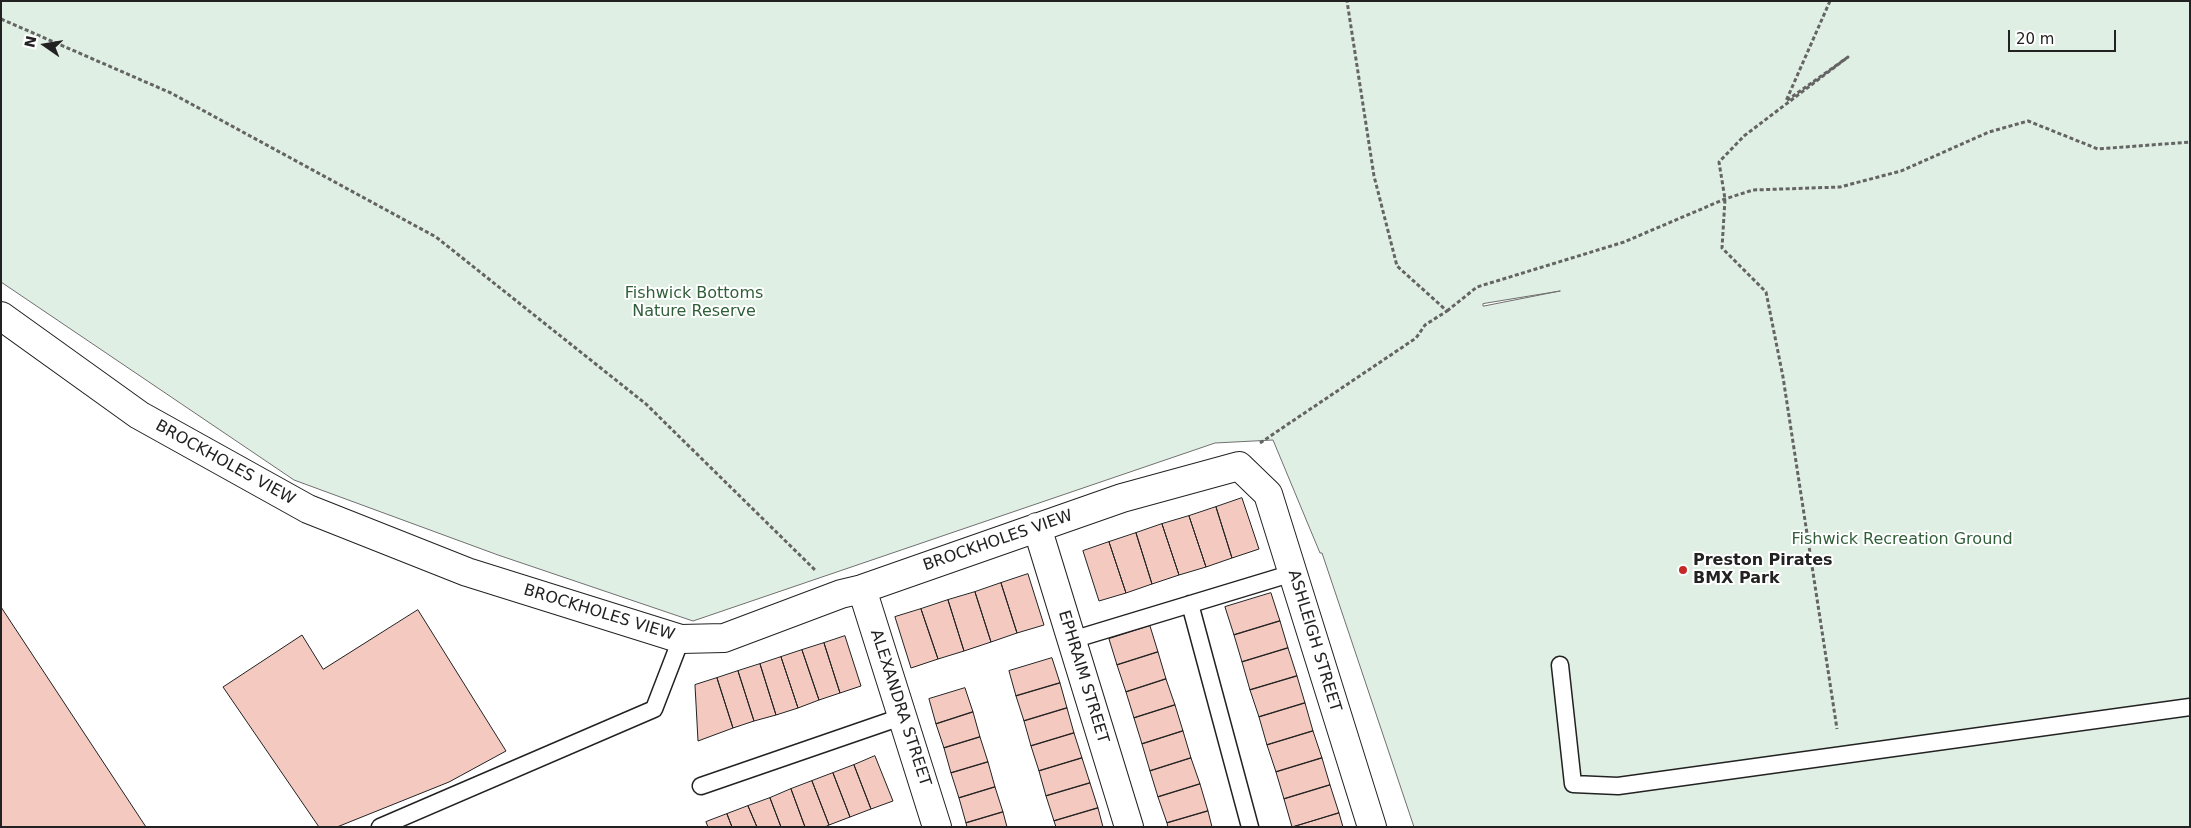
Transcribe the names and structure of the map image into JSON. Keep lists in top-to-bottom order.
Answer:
{
  "streets": {
    "street": [
      "BROCKHOLES VIEW",
      "ASHLEIGH STREET",
      "EPHRAIM STREET",
      "ALEXANDRA STREET"
    ]
  },
  "crossings": [
    ["BROCKHOLES VIEW", "ASHLEIGH STREET"],
    ["BROCKHOLES VIEW", "EPHRAIM STREET"],
    ["BROCKHOLES VIEW", "ALEXANDRA STREET"]
  ],
  "parks": ["Fishwick Bottoms Nature Reserve", "Fishwick Recreation Ground"],
  "places": ["Preston Pirates BMX Park"],
  "scale_bar": "20 m",
  "north": "left"
}
